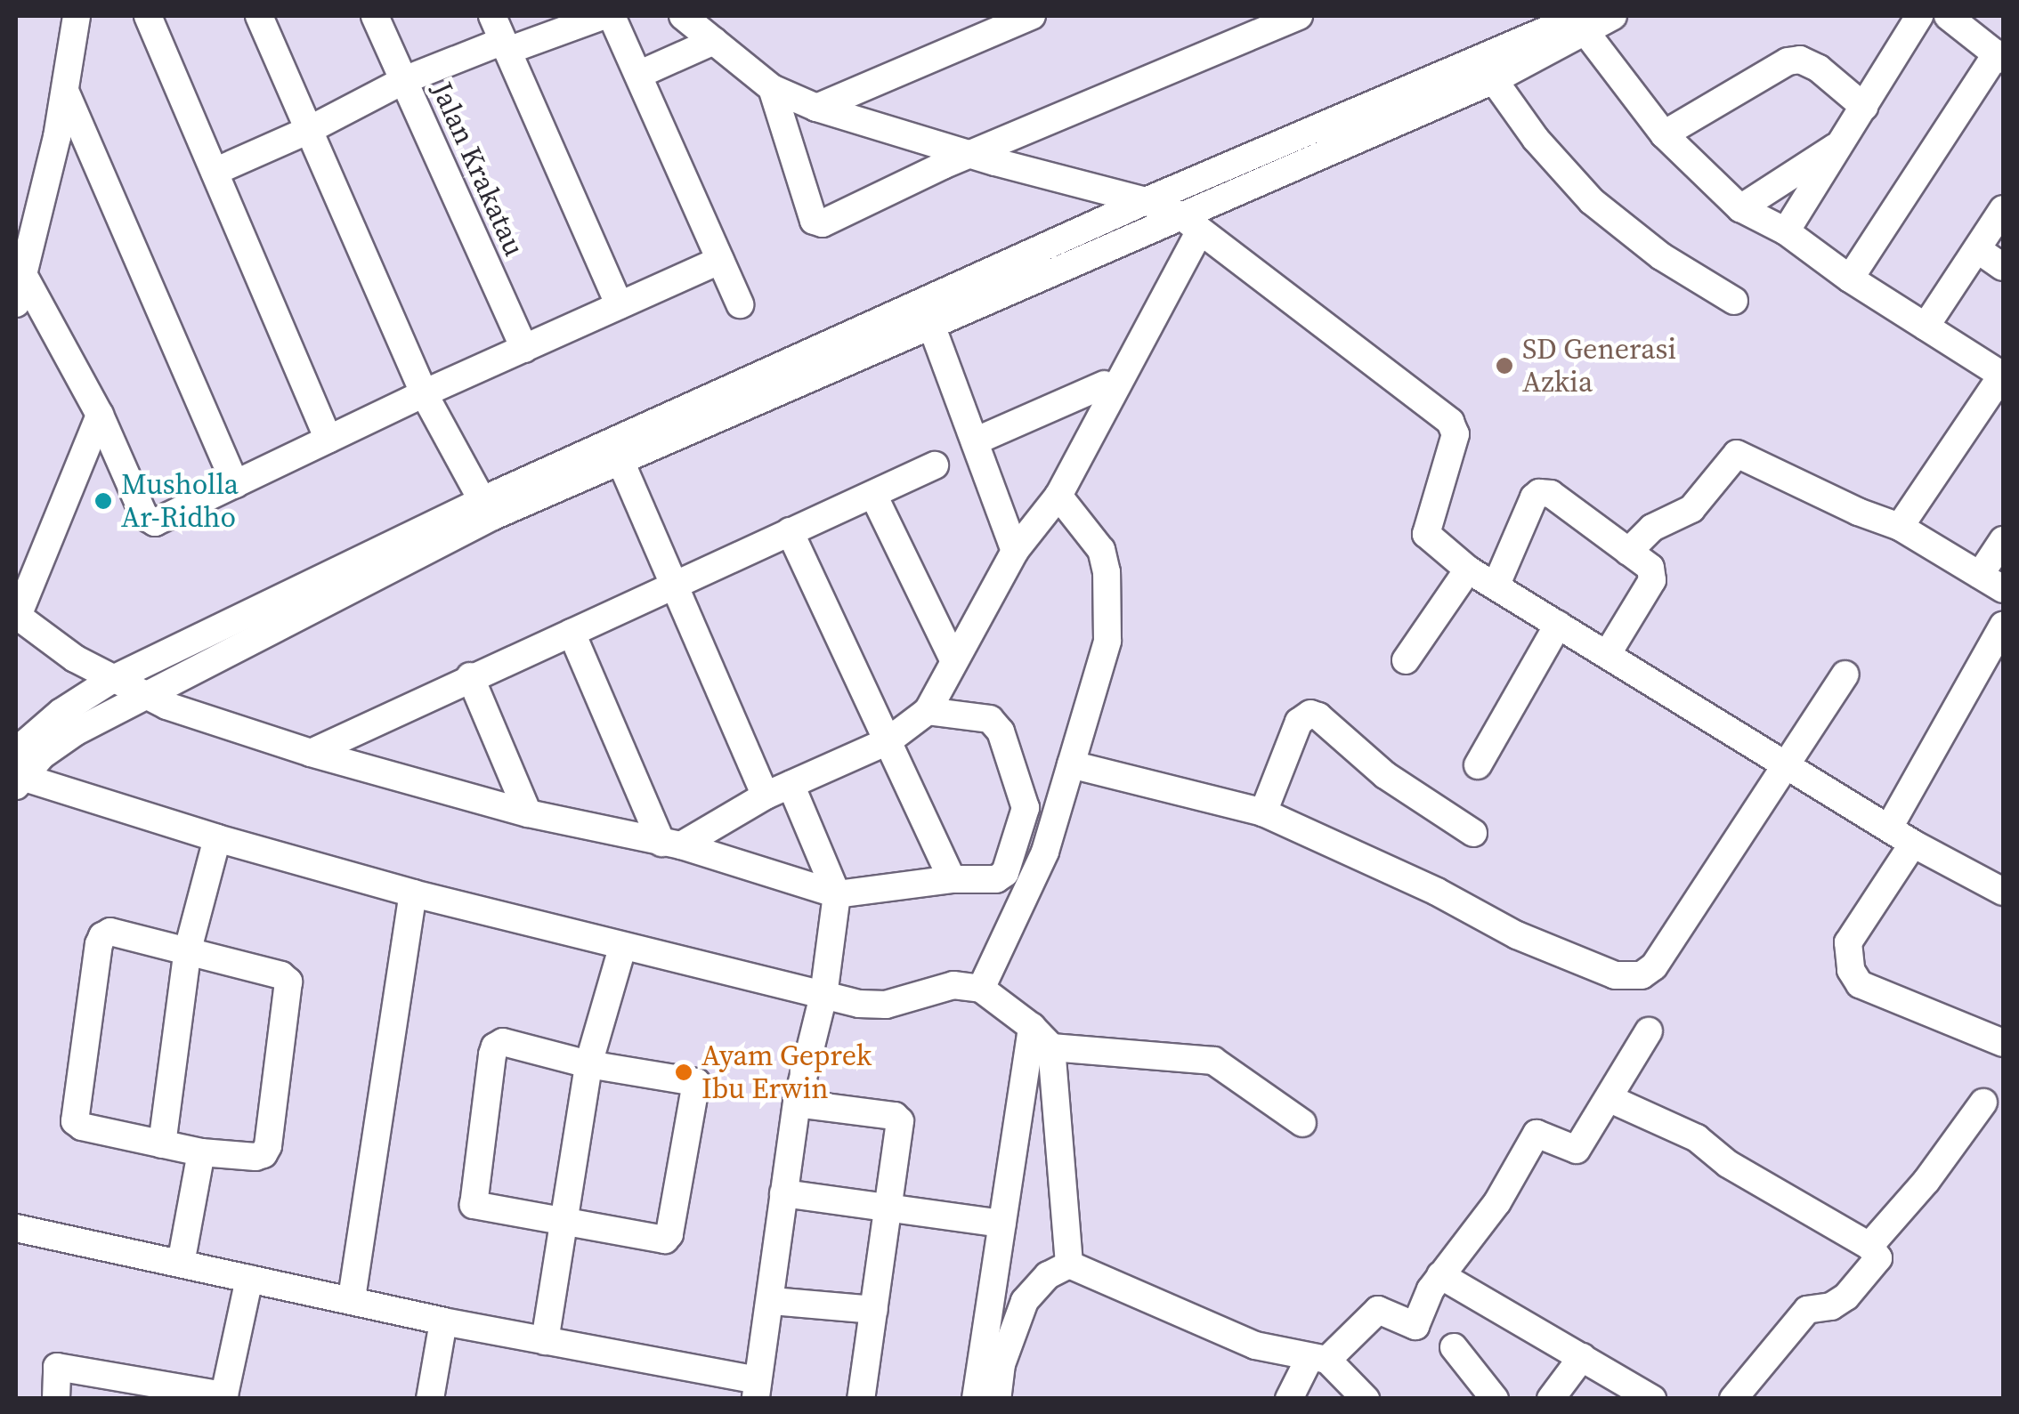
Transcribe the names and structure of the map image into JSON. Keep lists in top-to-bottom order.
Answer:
{
  "streets": {
    "street": ["Jalan Krakatau"]
  },
  "places": ["SD Generasi Azkia", "Musholla Ar-Ridho", "Ayam Geprek Ibu Erwin"]
}
